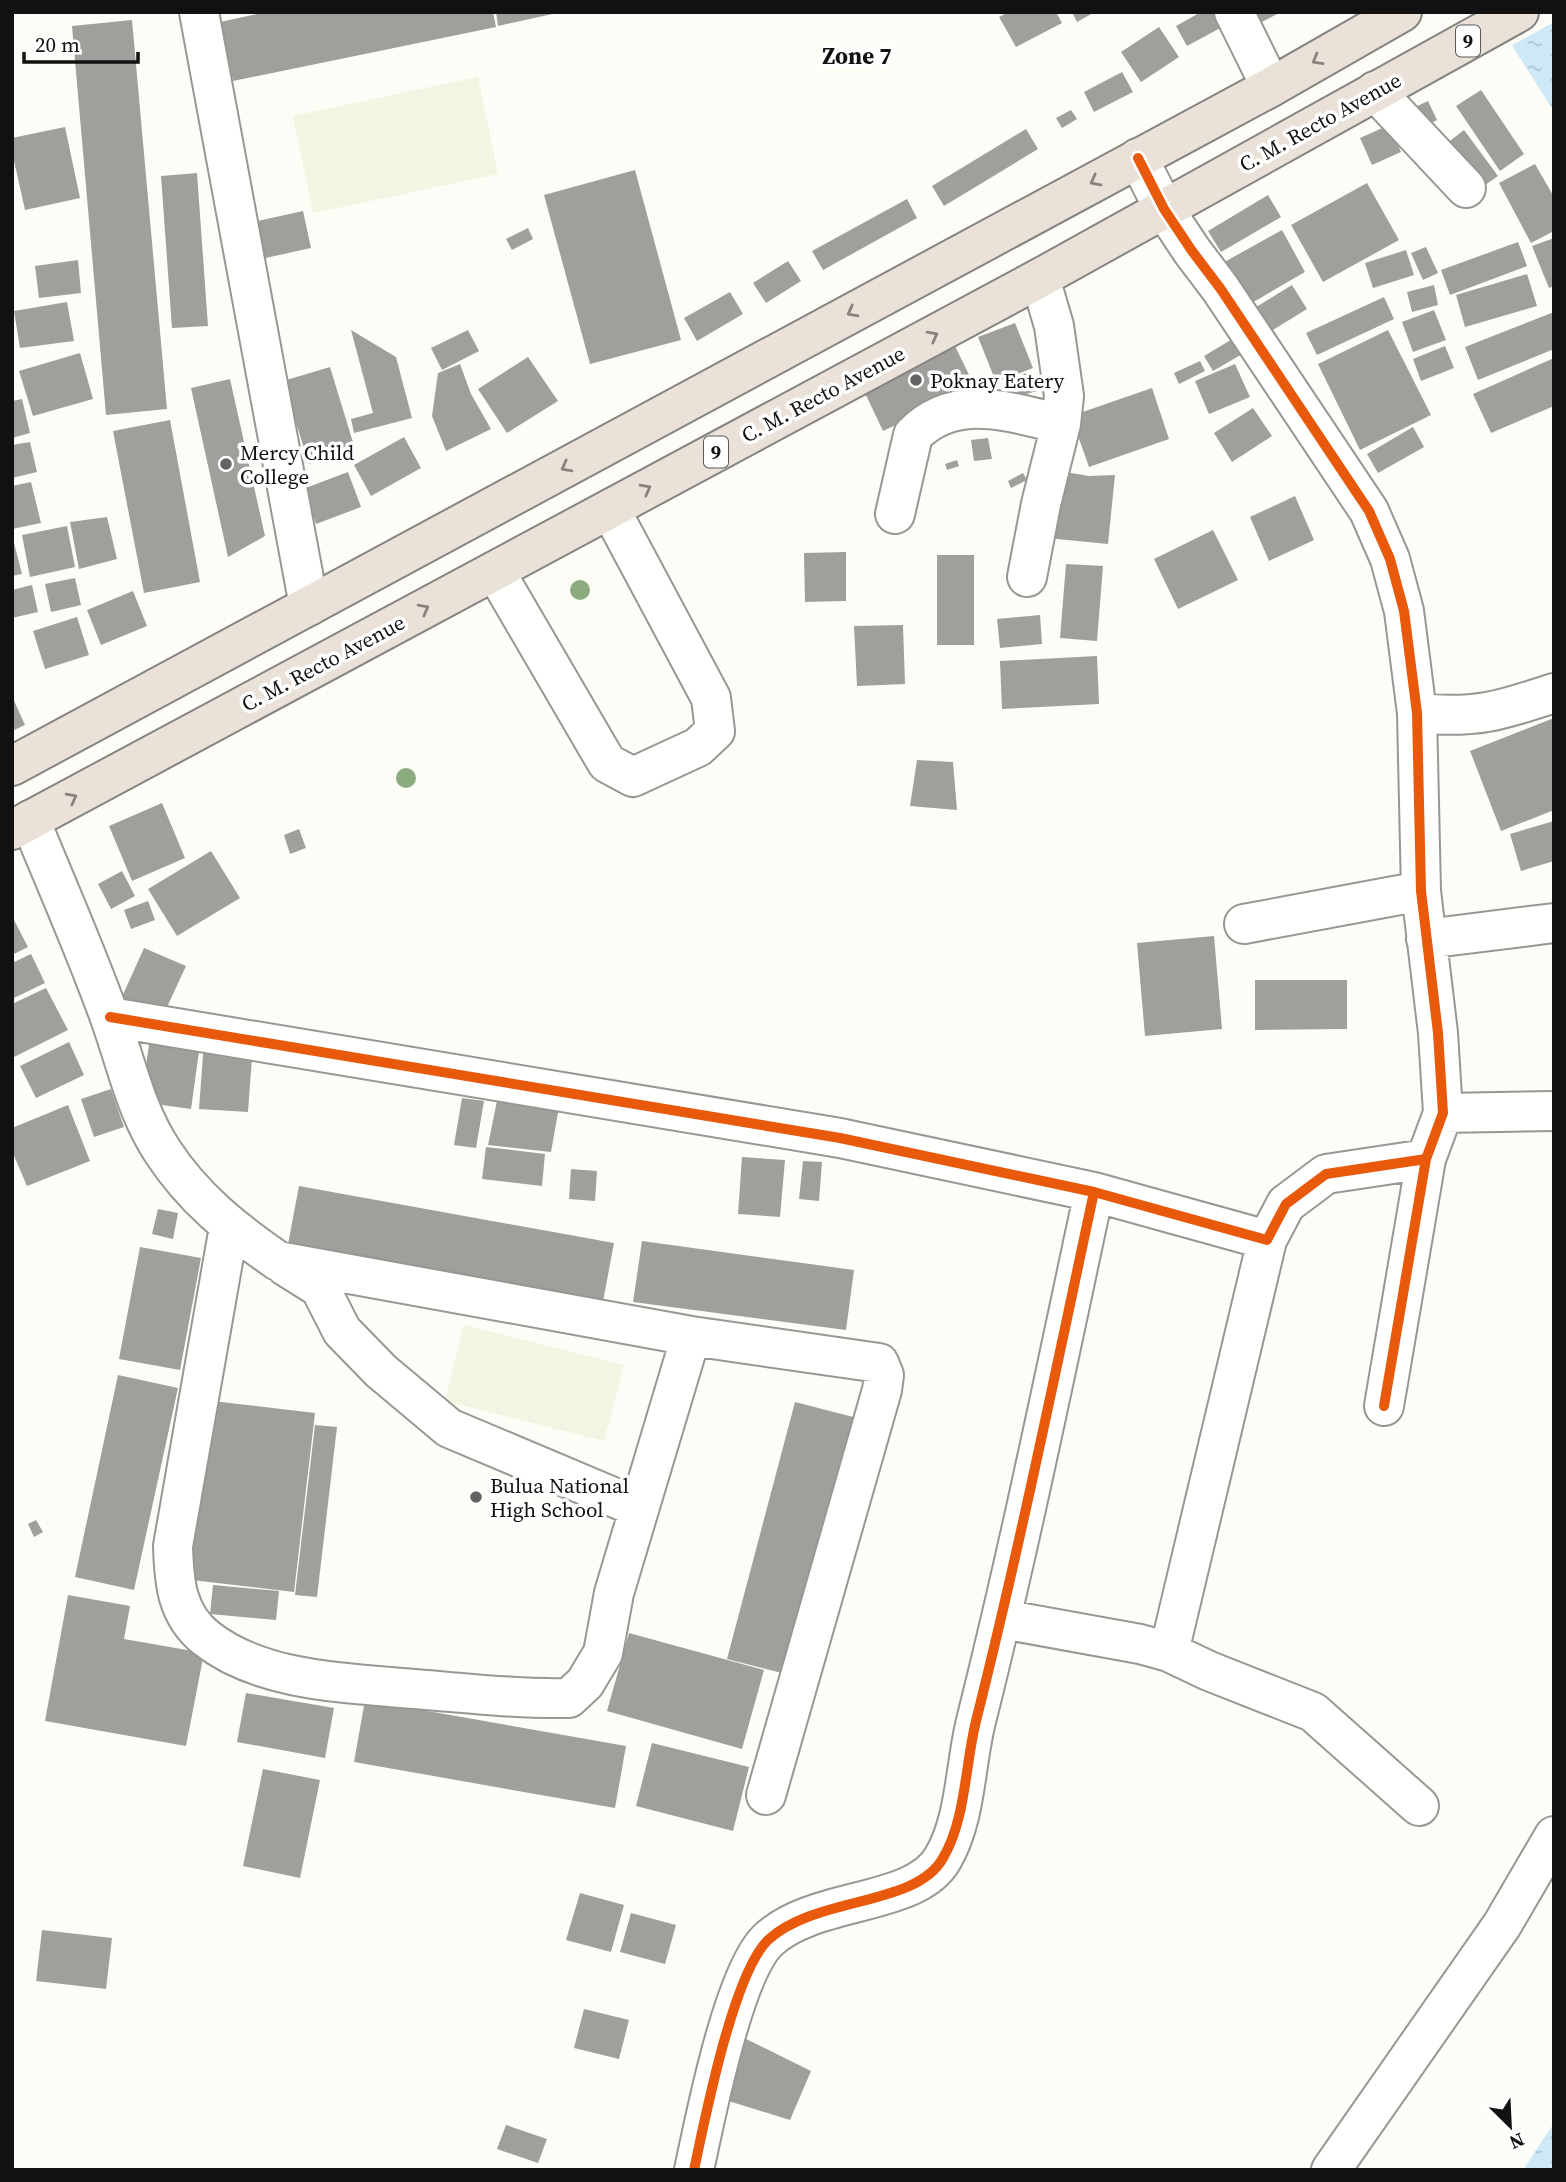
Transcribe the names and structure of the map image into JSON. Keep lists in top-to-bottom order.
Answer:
{
  "streets": {
    "highway": ["9", "C. M. Recto Avenue"]
  },
  "districts": ["Zone 7"],
  "places": ["Poknay Eatery", "Mercy Child College", "Bulua National High School"],
  "scale_bar": "20 m",
  "north": "bottom right"
}
